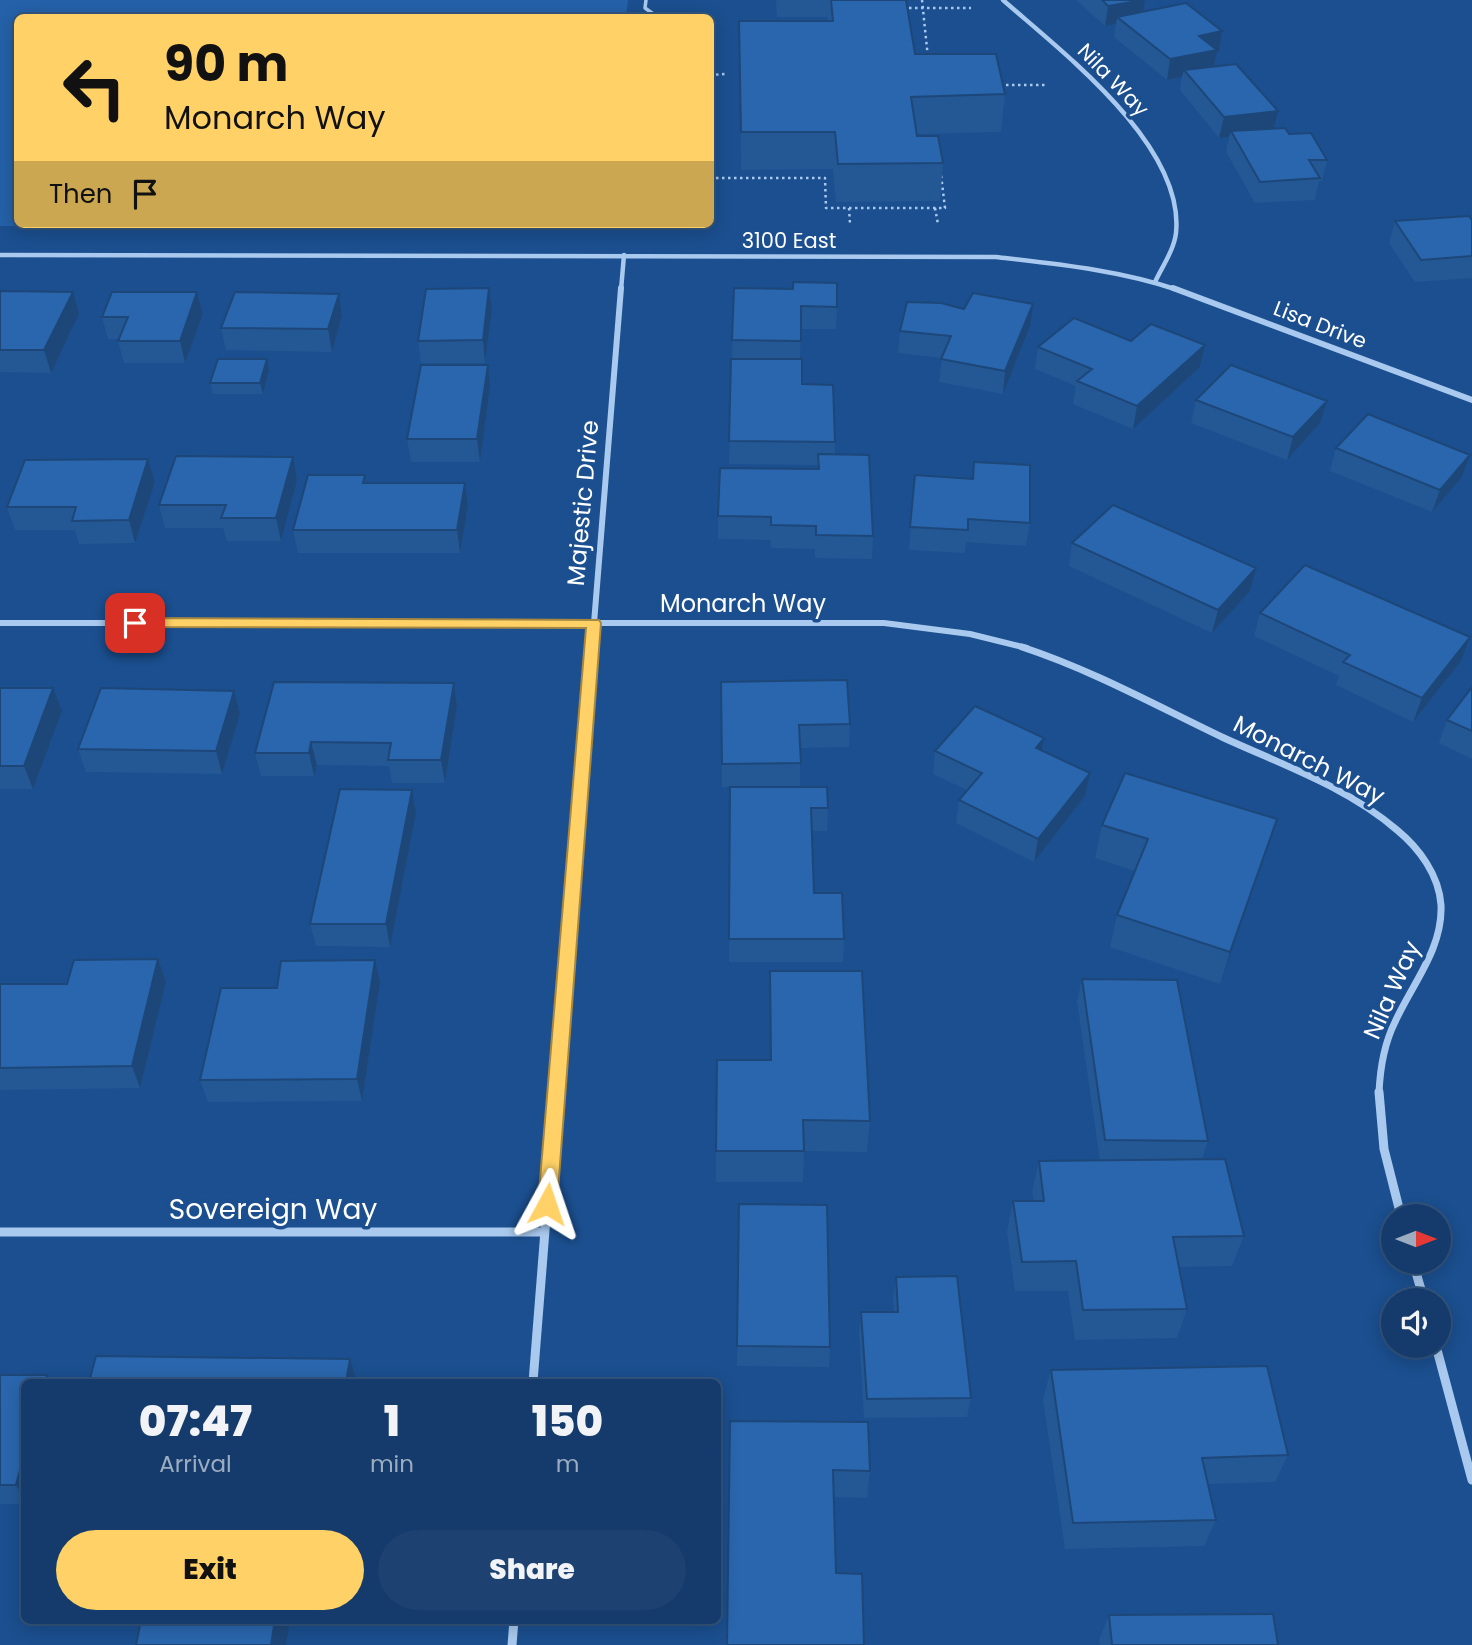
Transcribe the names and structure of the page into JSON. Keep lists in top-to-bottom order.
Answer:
{
  "streets": {
    "street": [
      "Nila Way",
      "3100 East",
      "Lisa Drive",
      "Majestic Drive",
      "Monarch Way",
      "Sovereign Way"
    ]
  },
  "crossings": [
    ["Nila Way", "3100 East"],
    ["Nila Way", "Lisa Drive"],
    ["Nila Way", "Monarch Way"],
    ["3100 East", "Lisa Drive"],
    ["3100 East", "Majestic Drive"],
    ["Majestic Drive", "Monarch Way"],
    ["Majestic Drive", "Sovereign Way"]
  ],
  "north": "right",
  "page": {
    "turn": ["90 m", "Monarch Way"],
    "then": "Then",
    "eta": [
      "07:47",
      "Arrival",
      "1",
      "min",
      "150",
      "m"
    ],
    "buttons": ["Exit", "Share"]
  }
}
